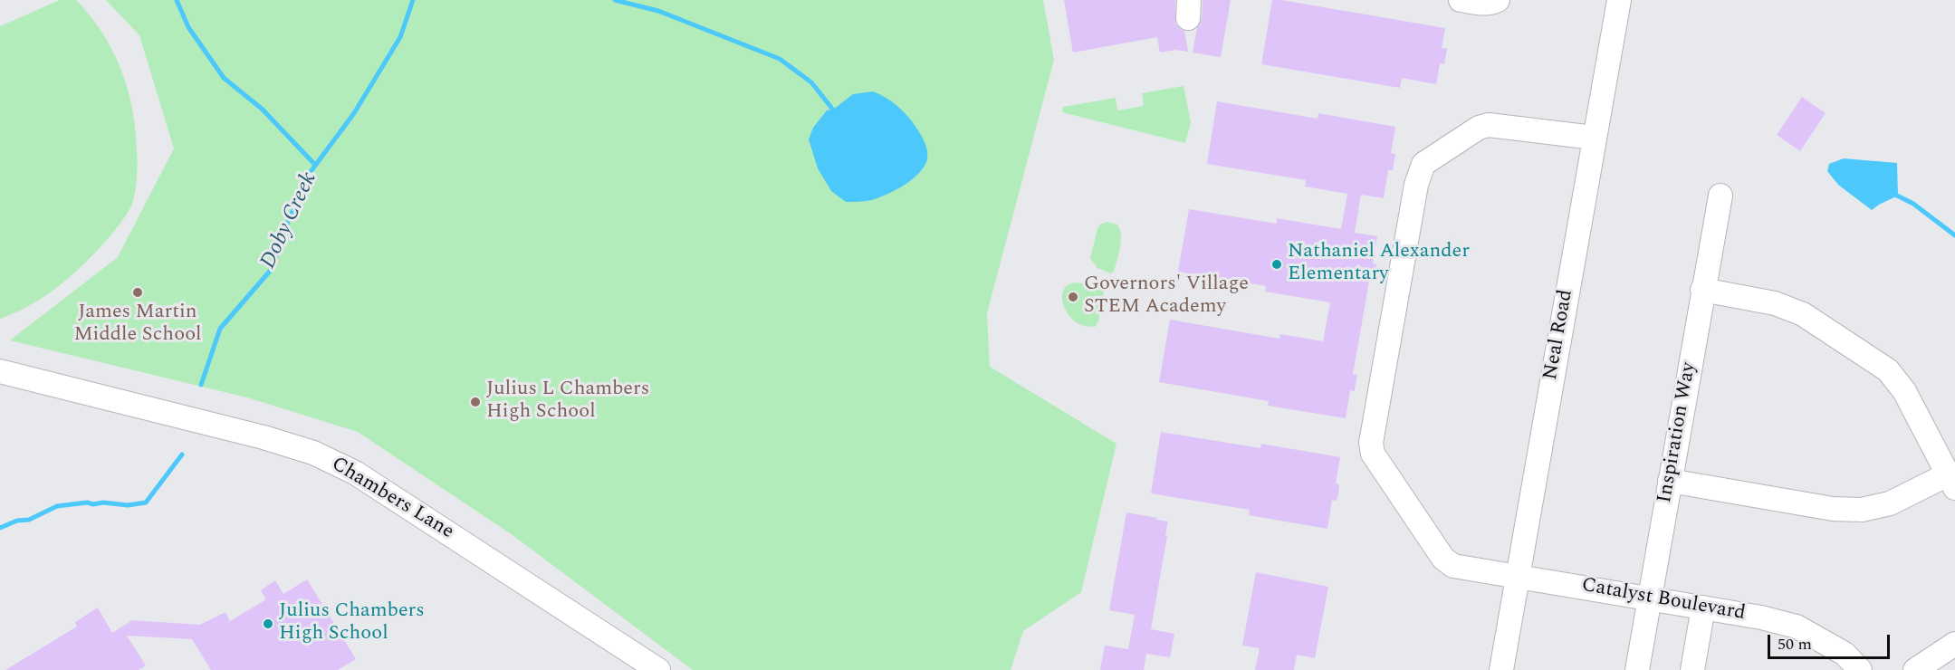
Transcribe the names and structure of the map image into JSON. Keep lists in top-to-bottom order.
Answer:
{
  "streets": {
    "street": [
      "Neal Road",
      "Inspiration Way",
      "Chambers Lane",
      "Catalyst Boulevard"
    ]
  },
  "crossings": [
    ["Neal Road", "Catalyst Boulevard"],
    ["Inspiration Way", "Catalyst Boulevard"]
  ],
  "water": ["Doby Creek"],
  "places": [
    "Nathaniel Alexander Elementary",
    "James Martin Middle School",
    "Governors' Village STEM Academy",
    "Julius L Chambers High School",
    "Julius Chambers High School"
  ],
  "scale_bar": "50 m"
}
